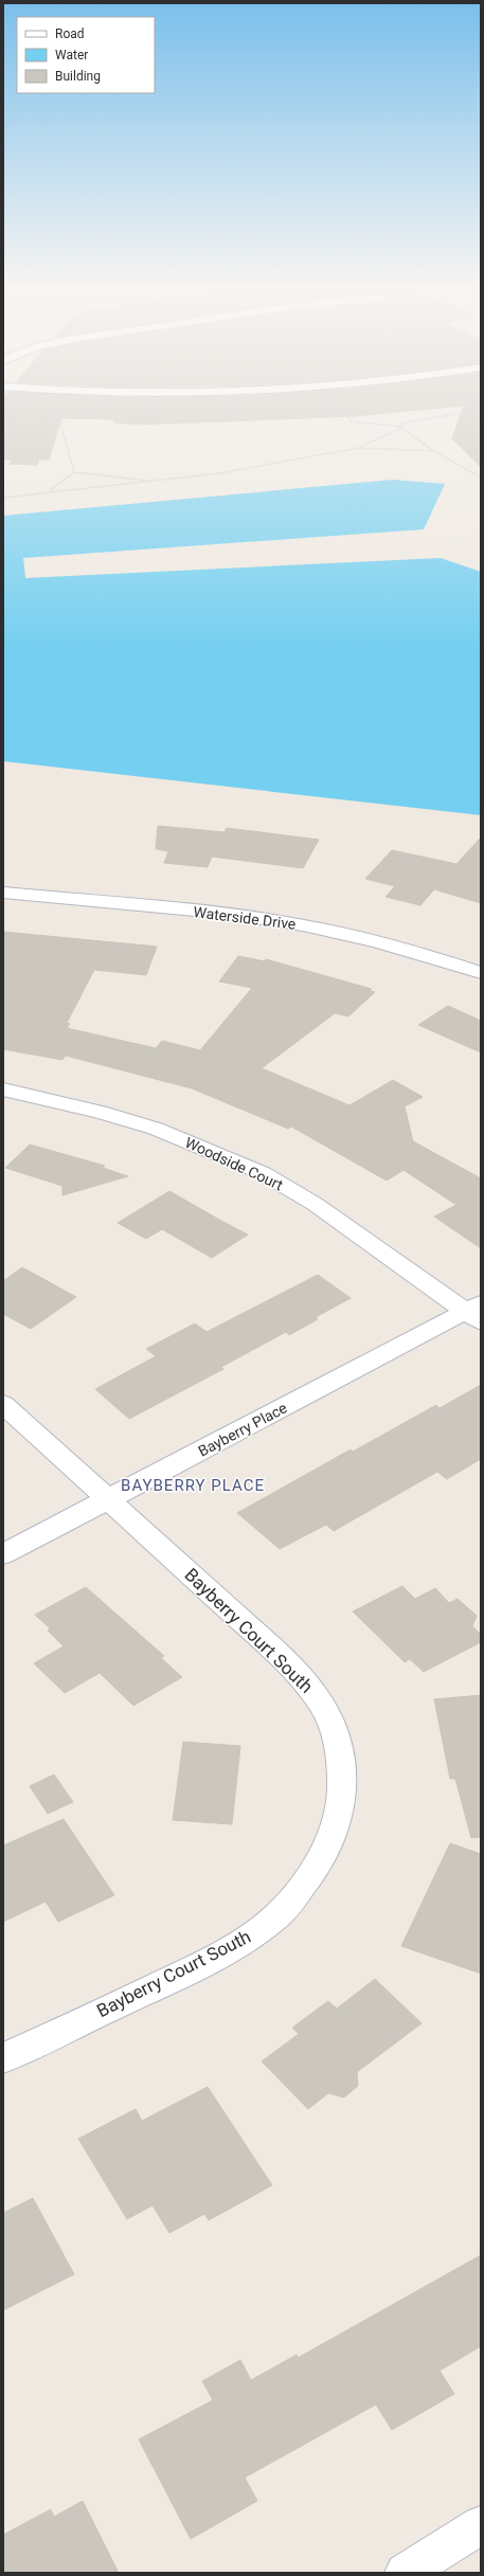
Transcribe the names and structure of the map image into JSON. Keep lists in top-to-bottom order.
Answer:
{
  "streets": {
    "street": [
      "Waterside Drive",
      "Woodside Court",
      "Bayberry Place",
      "Bayberry Court South"
    ]
  },
  "crossings": [
    ["Woodside Court", "Bayberry Place"],
    ["Bayberry Place", "Bayberry Court South"]
  ],
  "districts": ["BAYBERRY PLACE"],
  "legend": ["Road", "Water", "Building"]
}
